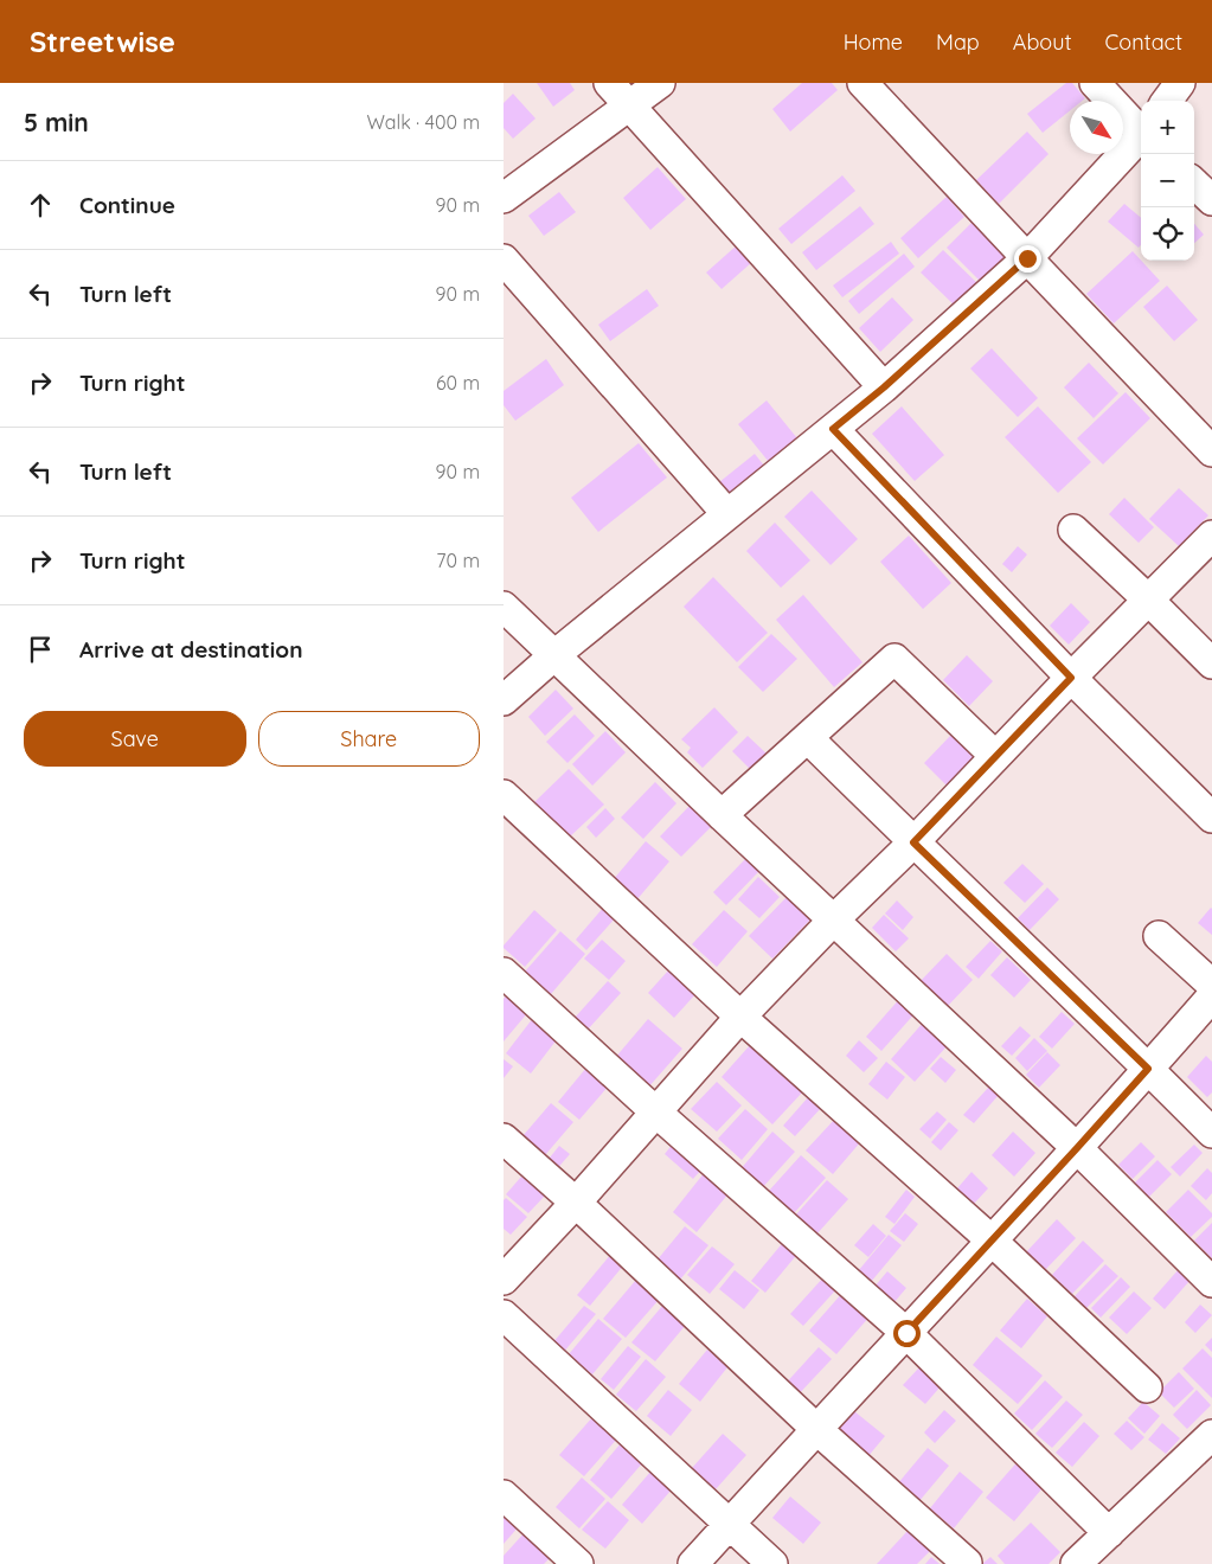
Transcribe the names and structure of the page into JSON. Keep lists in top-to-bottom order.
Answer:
{
  "north": "bottom right",
  "page": {
    "header": "Streetwise",
    "nav": [
      "Home",
      "Map",
      "About",
      "Contact"
    ],
    "heading": ["5 min", "Walk · 400 m"],
    "map_buttons": ["+", "−"],
    "list": [
      ["Continue", "90 m"],
      ["Turn left", "90 m"],
      ["Turn right", "60 m"],
      ["Turn left", "90 m"],
      ["Turn right", "70 m"],
      "Arrive at destination"
    ],
    "buttons": ["Save", "Share"]
  }
}
